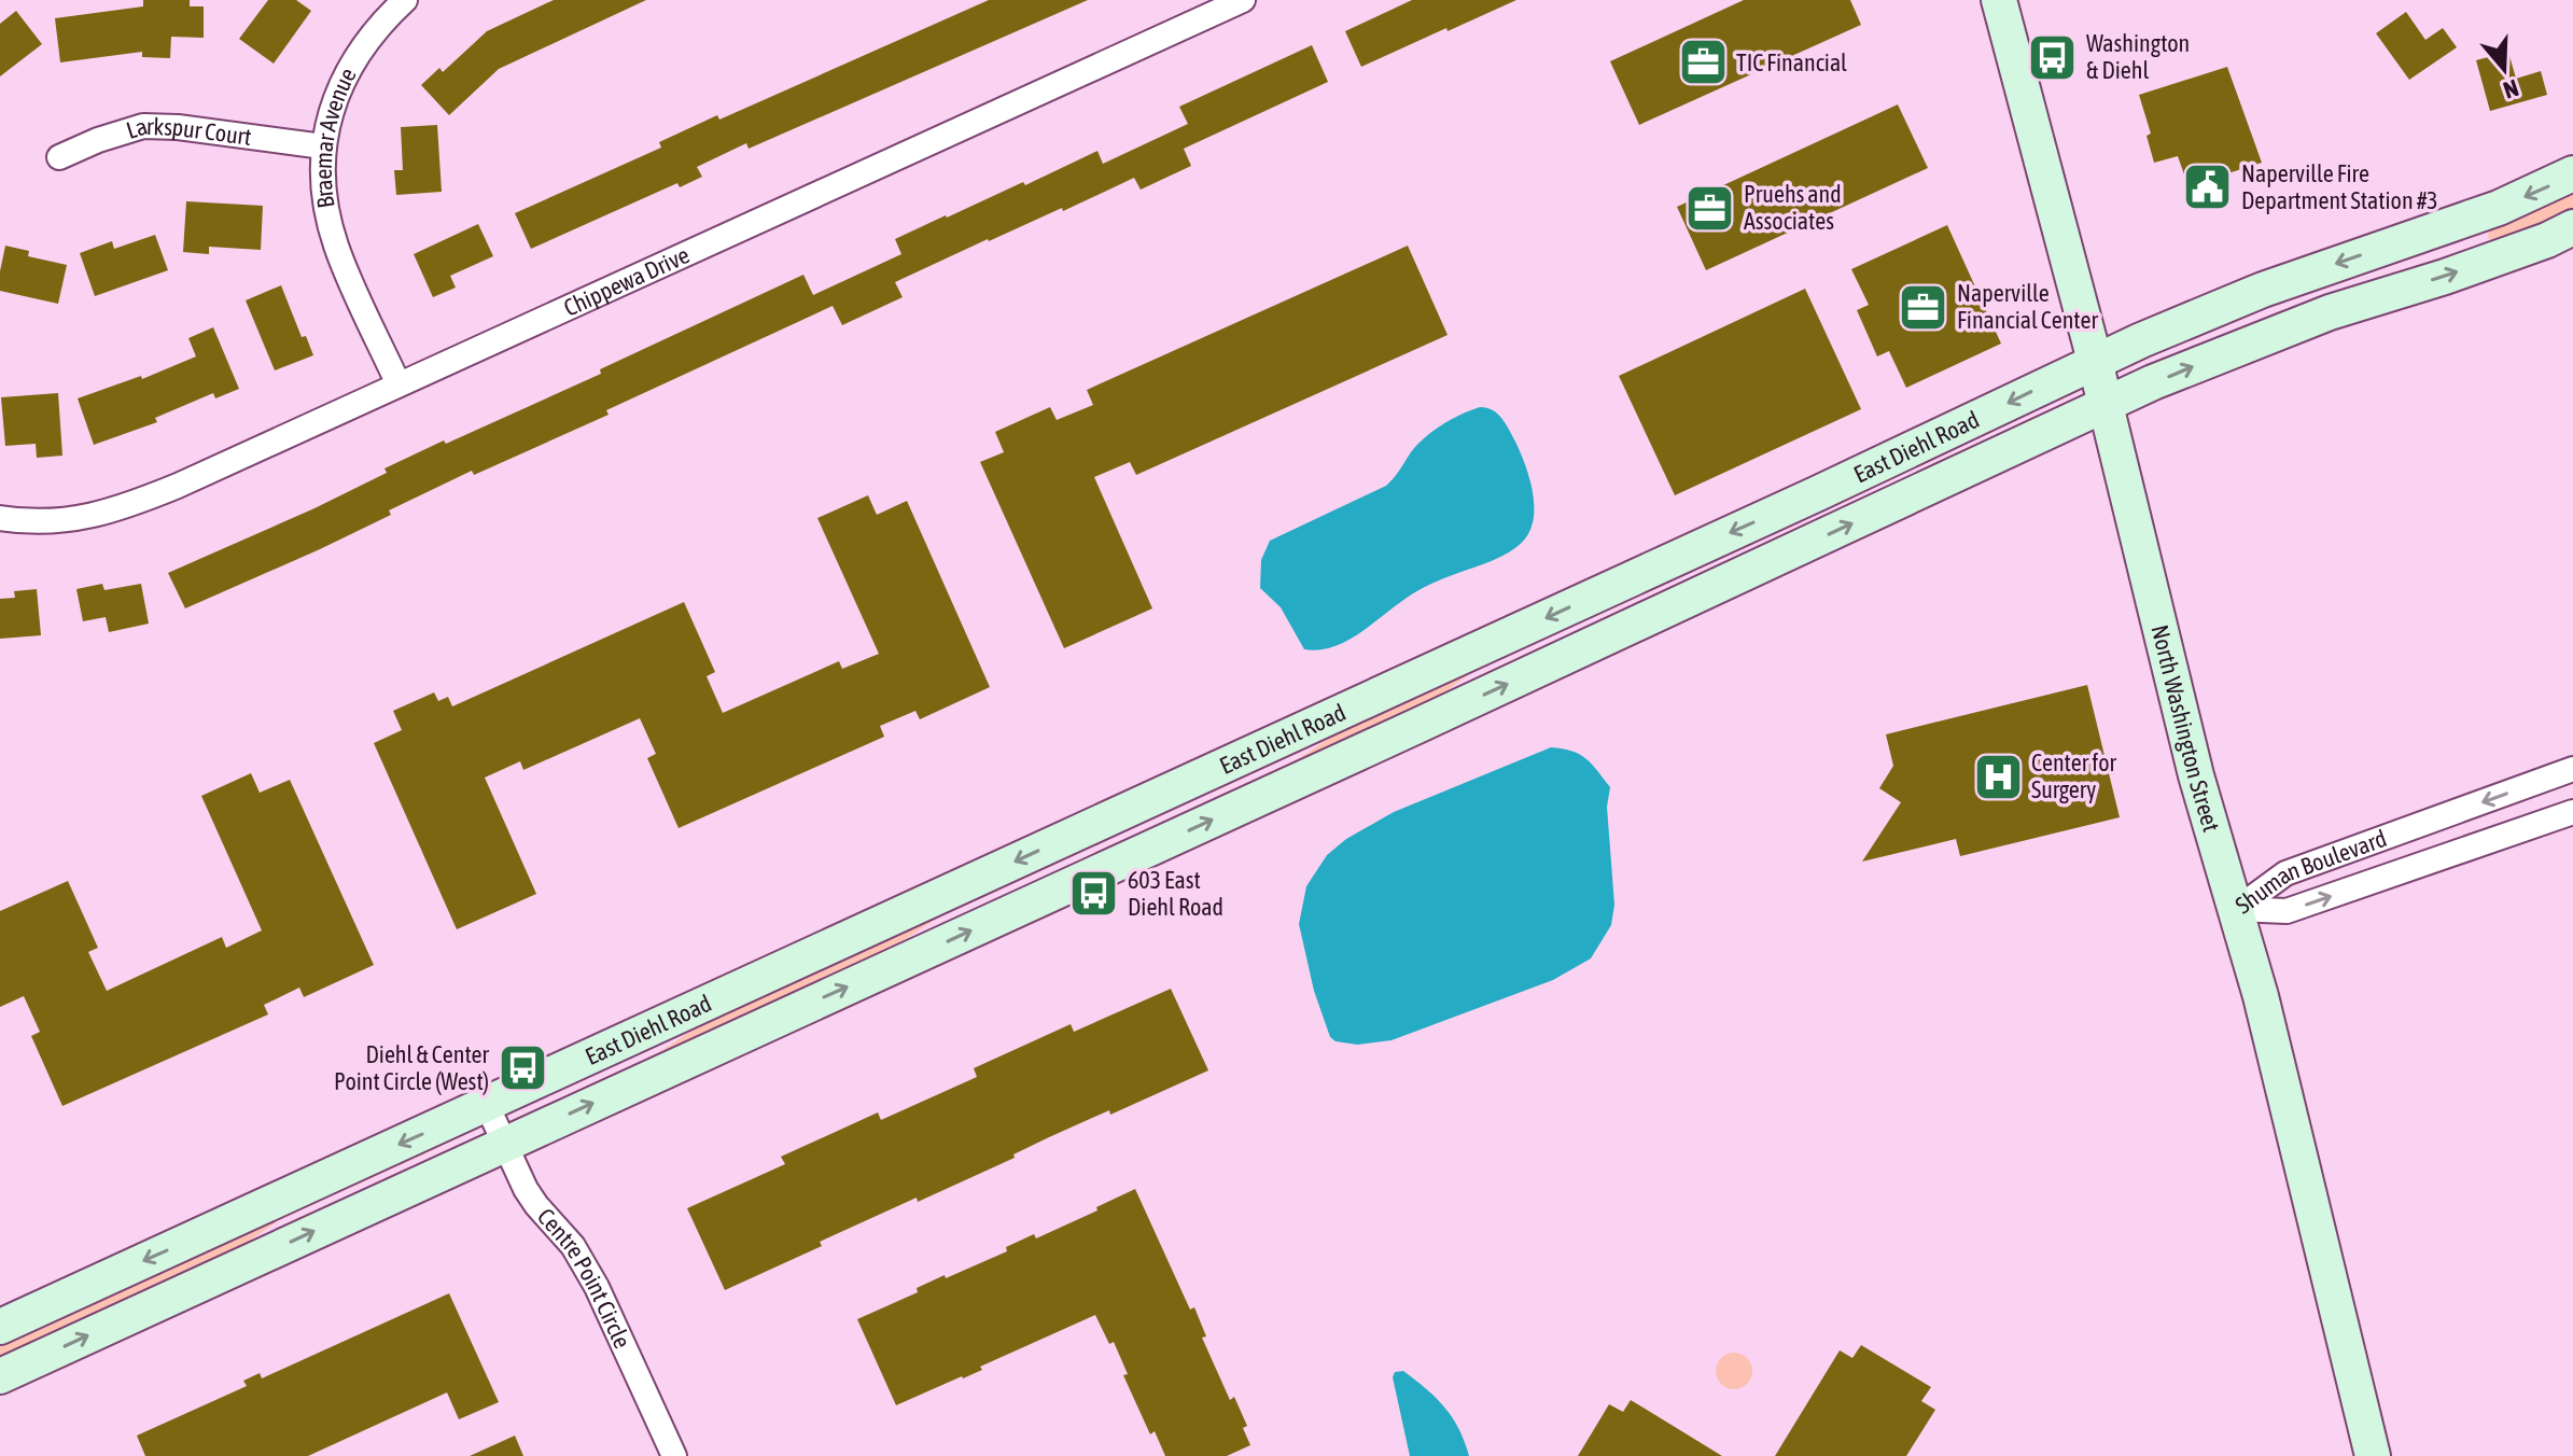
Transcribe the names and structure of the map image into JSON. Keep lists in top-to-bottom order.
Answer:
{
  "streets": {
    "street": [
      "Larkspur Court",
      "Braemar Avenue",
      "Chippewa Drive",
      "East Diehl Road",
      "North Washington Street",
      "Shuman Boulevard",
      "Centre Point Circle"
    ]
  },
  "crossings": [
    ["Larkspur Court", "Braemar Avenue"],
    ["Braemar Avenue", "Chippewa Drive"],
    ["East Diehl Road", "North Washington Street"],
    ["East Diehl Road", "Centre Point Circle"],
    ["North Washington Street", "Shuman Boulevard"]
  ],
  "places": {
    "bus stop": ["Washington & Diehl", "603 East Diehl Road", "Diehl & Center Point Circle (West)"],
    "office": ["TIC Financial", "Pruehs and Associates", "Naperville Financial Center"],
    "public building": ["Naperville Fire Department Station #3"],
    "hospital": ["Center for Surgery"]
  },
  "north": "bottom"
}
